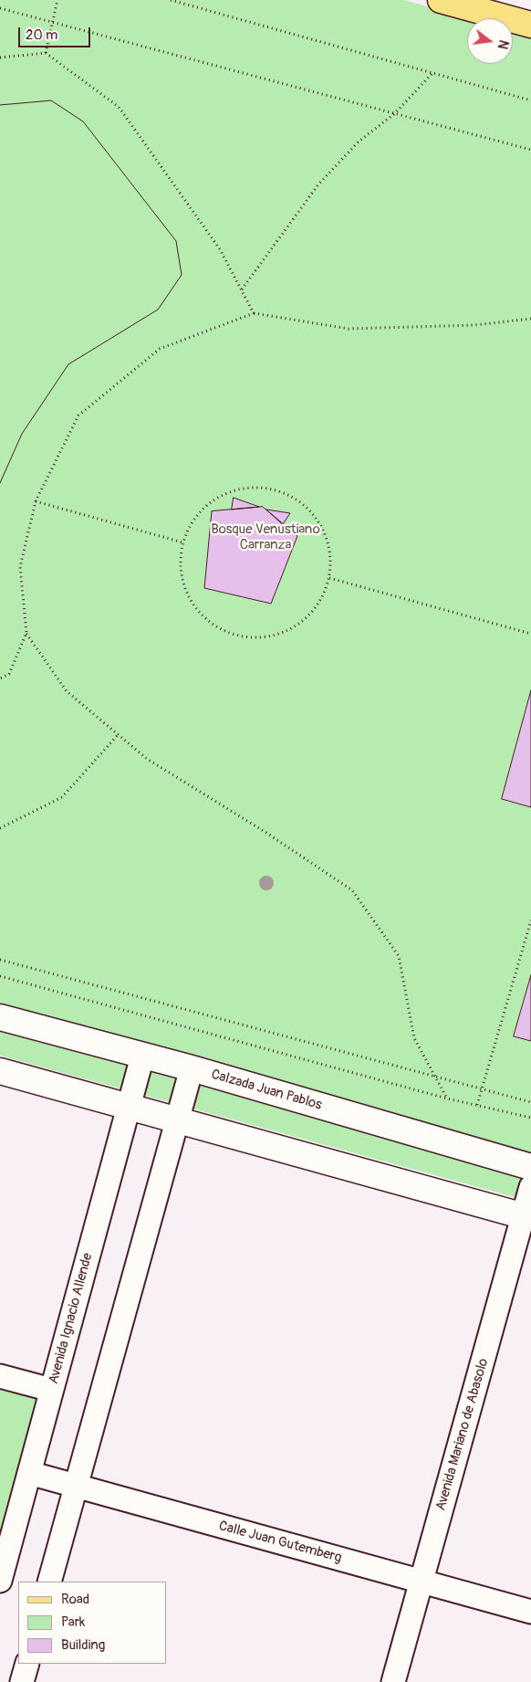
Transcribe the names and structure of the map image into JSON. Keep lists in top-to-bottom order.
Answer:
{
  "streets": {
    "street": [
      "Calzada Juan Pablos",
      "Avenida Ignacio Allende",
      "Avenida Mariano de Abasolo",
      "Calle Juan Gutemberg"
    ]
  },
  "crossings": [
    ["Calzada Juan Pablos", "Avenida Ignacio Allende"],
    ["Avenida Ignacio Allende", "Calle Juan Gutemberg"],
    ["Avenida Mariano de Abasolo", "Calle Juan Gutemberg"]
  ],
  "parks": ["Bosque Venustiano Carranza"],
  "legend": ["Road", "Park", "Building"],
  "scale_bar": "20 m",
  "north": "right"
}
